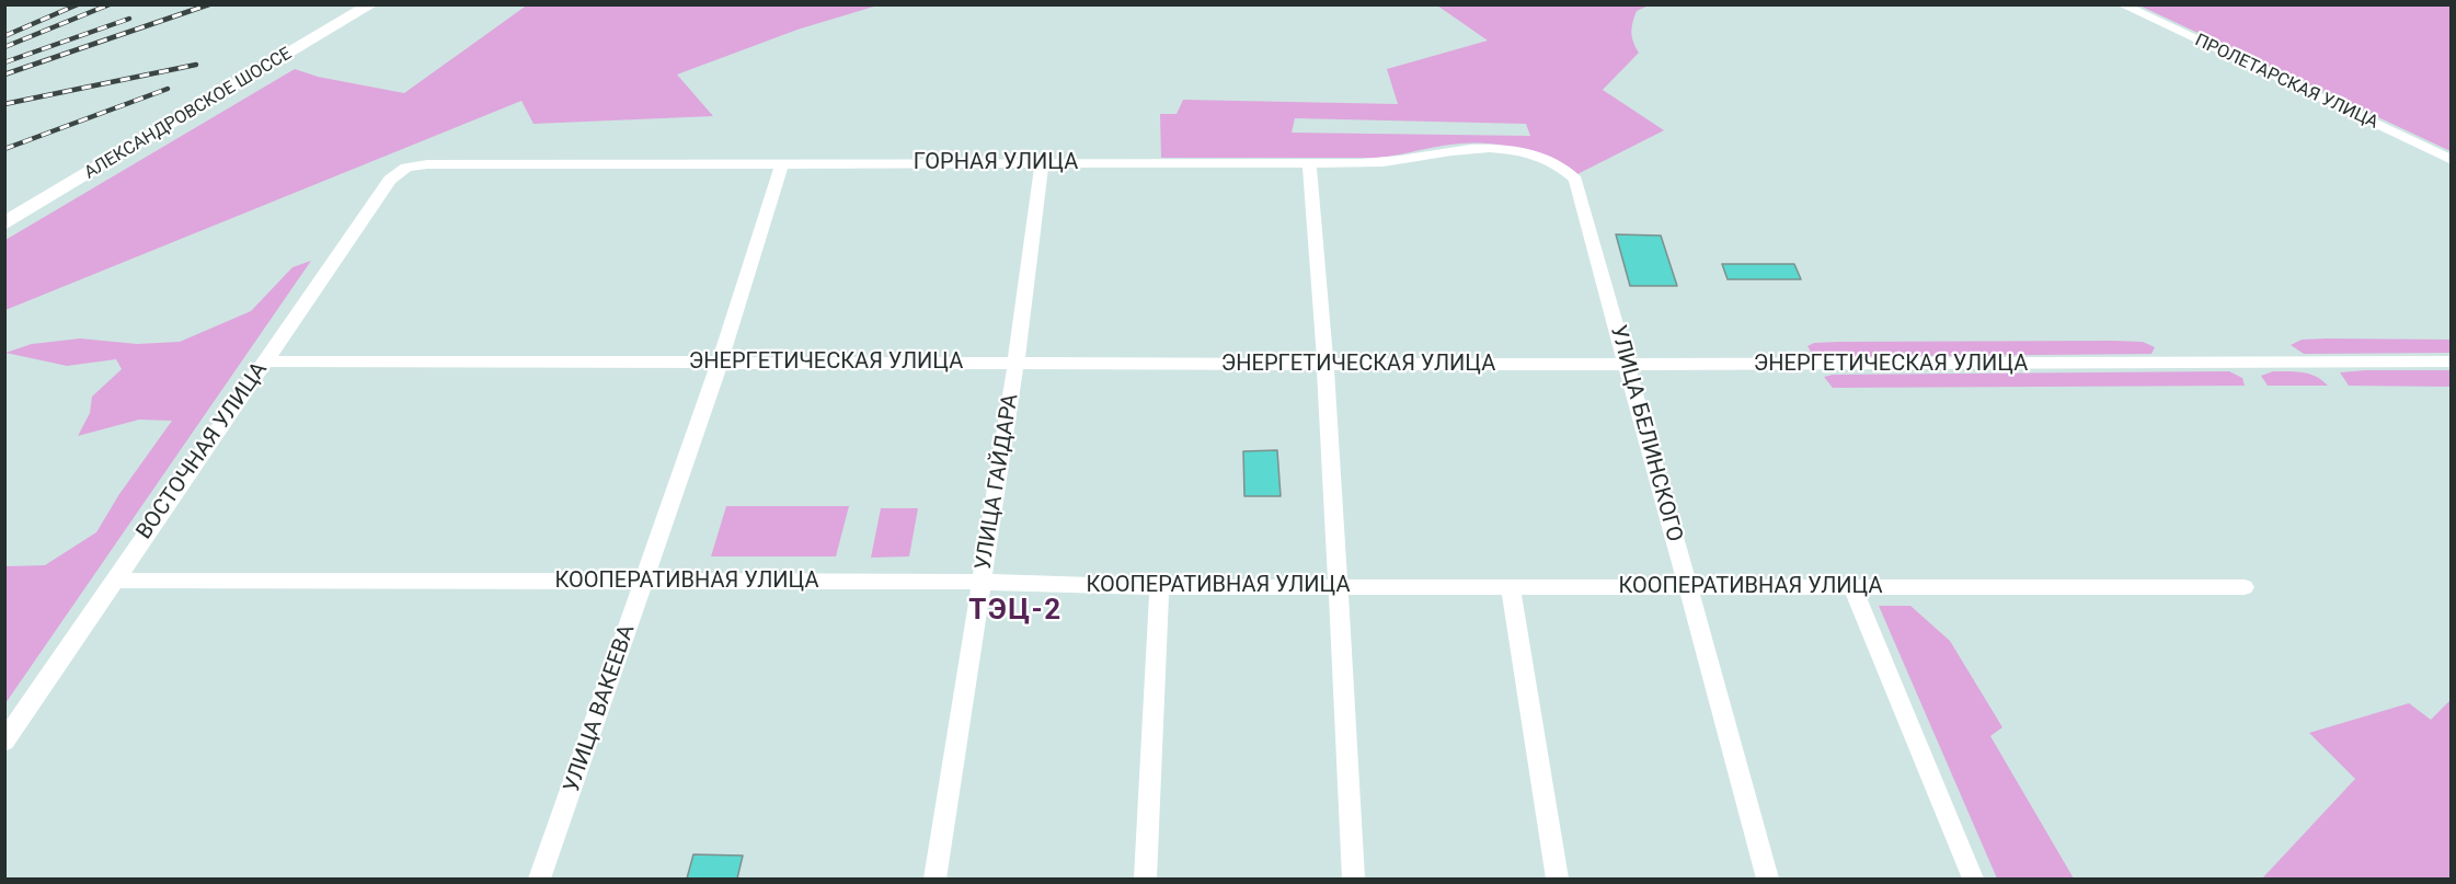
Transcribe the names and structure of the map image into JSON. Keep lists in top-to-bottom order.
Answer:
{
  "streets": {
    "main road": ["АЛЕКСАНДРОВСКОЕ ШОССЕ"],
    "street": [
      "ПРОЛЕТАРСКАЯ УЛИЦА",
      "ГОРНАЯ УЛИЦА",
      "ЭНЕРГЕТИЧЕСКАЯ УЛИЦА",
      "УЛИЦА БЕЛИНСКОГО",
      "ВОСТОЧНАЯ УЛИЦА",
      "УЛИЦА ГАЙДАРА",
      "КООПЕРАТИВНАЯ УЛИЦА",
      "УЛИЦА ВАКЕЕВА"
    ]
  },
  "crossings": [
    ["ГОРНАЯ УЛИЦА", "УЛИЦА БЕЛИНСКОГО"],
    ["ГОРНАЯ УЛИЦА", "ВОСТОЧНАЯ УЛИЦА"],
    ["ГОРНАЯ УЛИЦА", "УЛИЦА ГАЙДАРА"],
    ["ГОРНАЯ УЛИЦА", "УЛИЦА ВАКЕЕВА"],
    ["ЭНЕРГЕТИЧЕСКАЯ УЛИЦА", "УЛИЦА БЕЛИНСКОГО"],
    ["ЭНЕРГЕТИЧЕСКАЯ УЛИЦА", "ВОСТОЧНАЯ УЛИЦА"],
    ["ЭНЕРГЕТИЧЕСКАЯ УЛИЦА", "УЛИЦА ГАЙДАРА"],
    ["ЭНЕРГЕТИЧЕСКАЯ УЛИЦА", "УЛИЦА ВАКЕЕВА"],
    ["УЛИЦА БЕЛИНСКОГО", "КООПЕРАТИВНАЯ УЛИЦА"],
    ["ВОСТОЧНАЯ УЛИЦА", "КООПЕРАТИВНАЯ УЛИЦА"],
    ["УЛИЦА ГАЙДАРА", "КООПЕРАТИВНАЯ УЛИЦА"],
    ["КООПЕРАТИВНАЯ УЛИЦА", "УЛИЦА ВАКЕЕВА"]
  ],
  "districts": ["ТЭЦ-2"]
}
